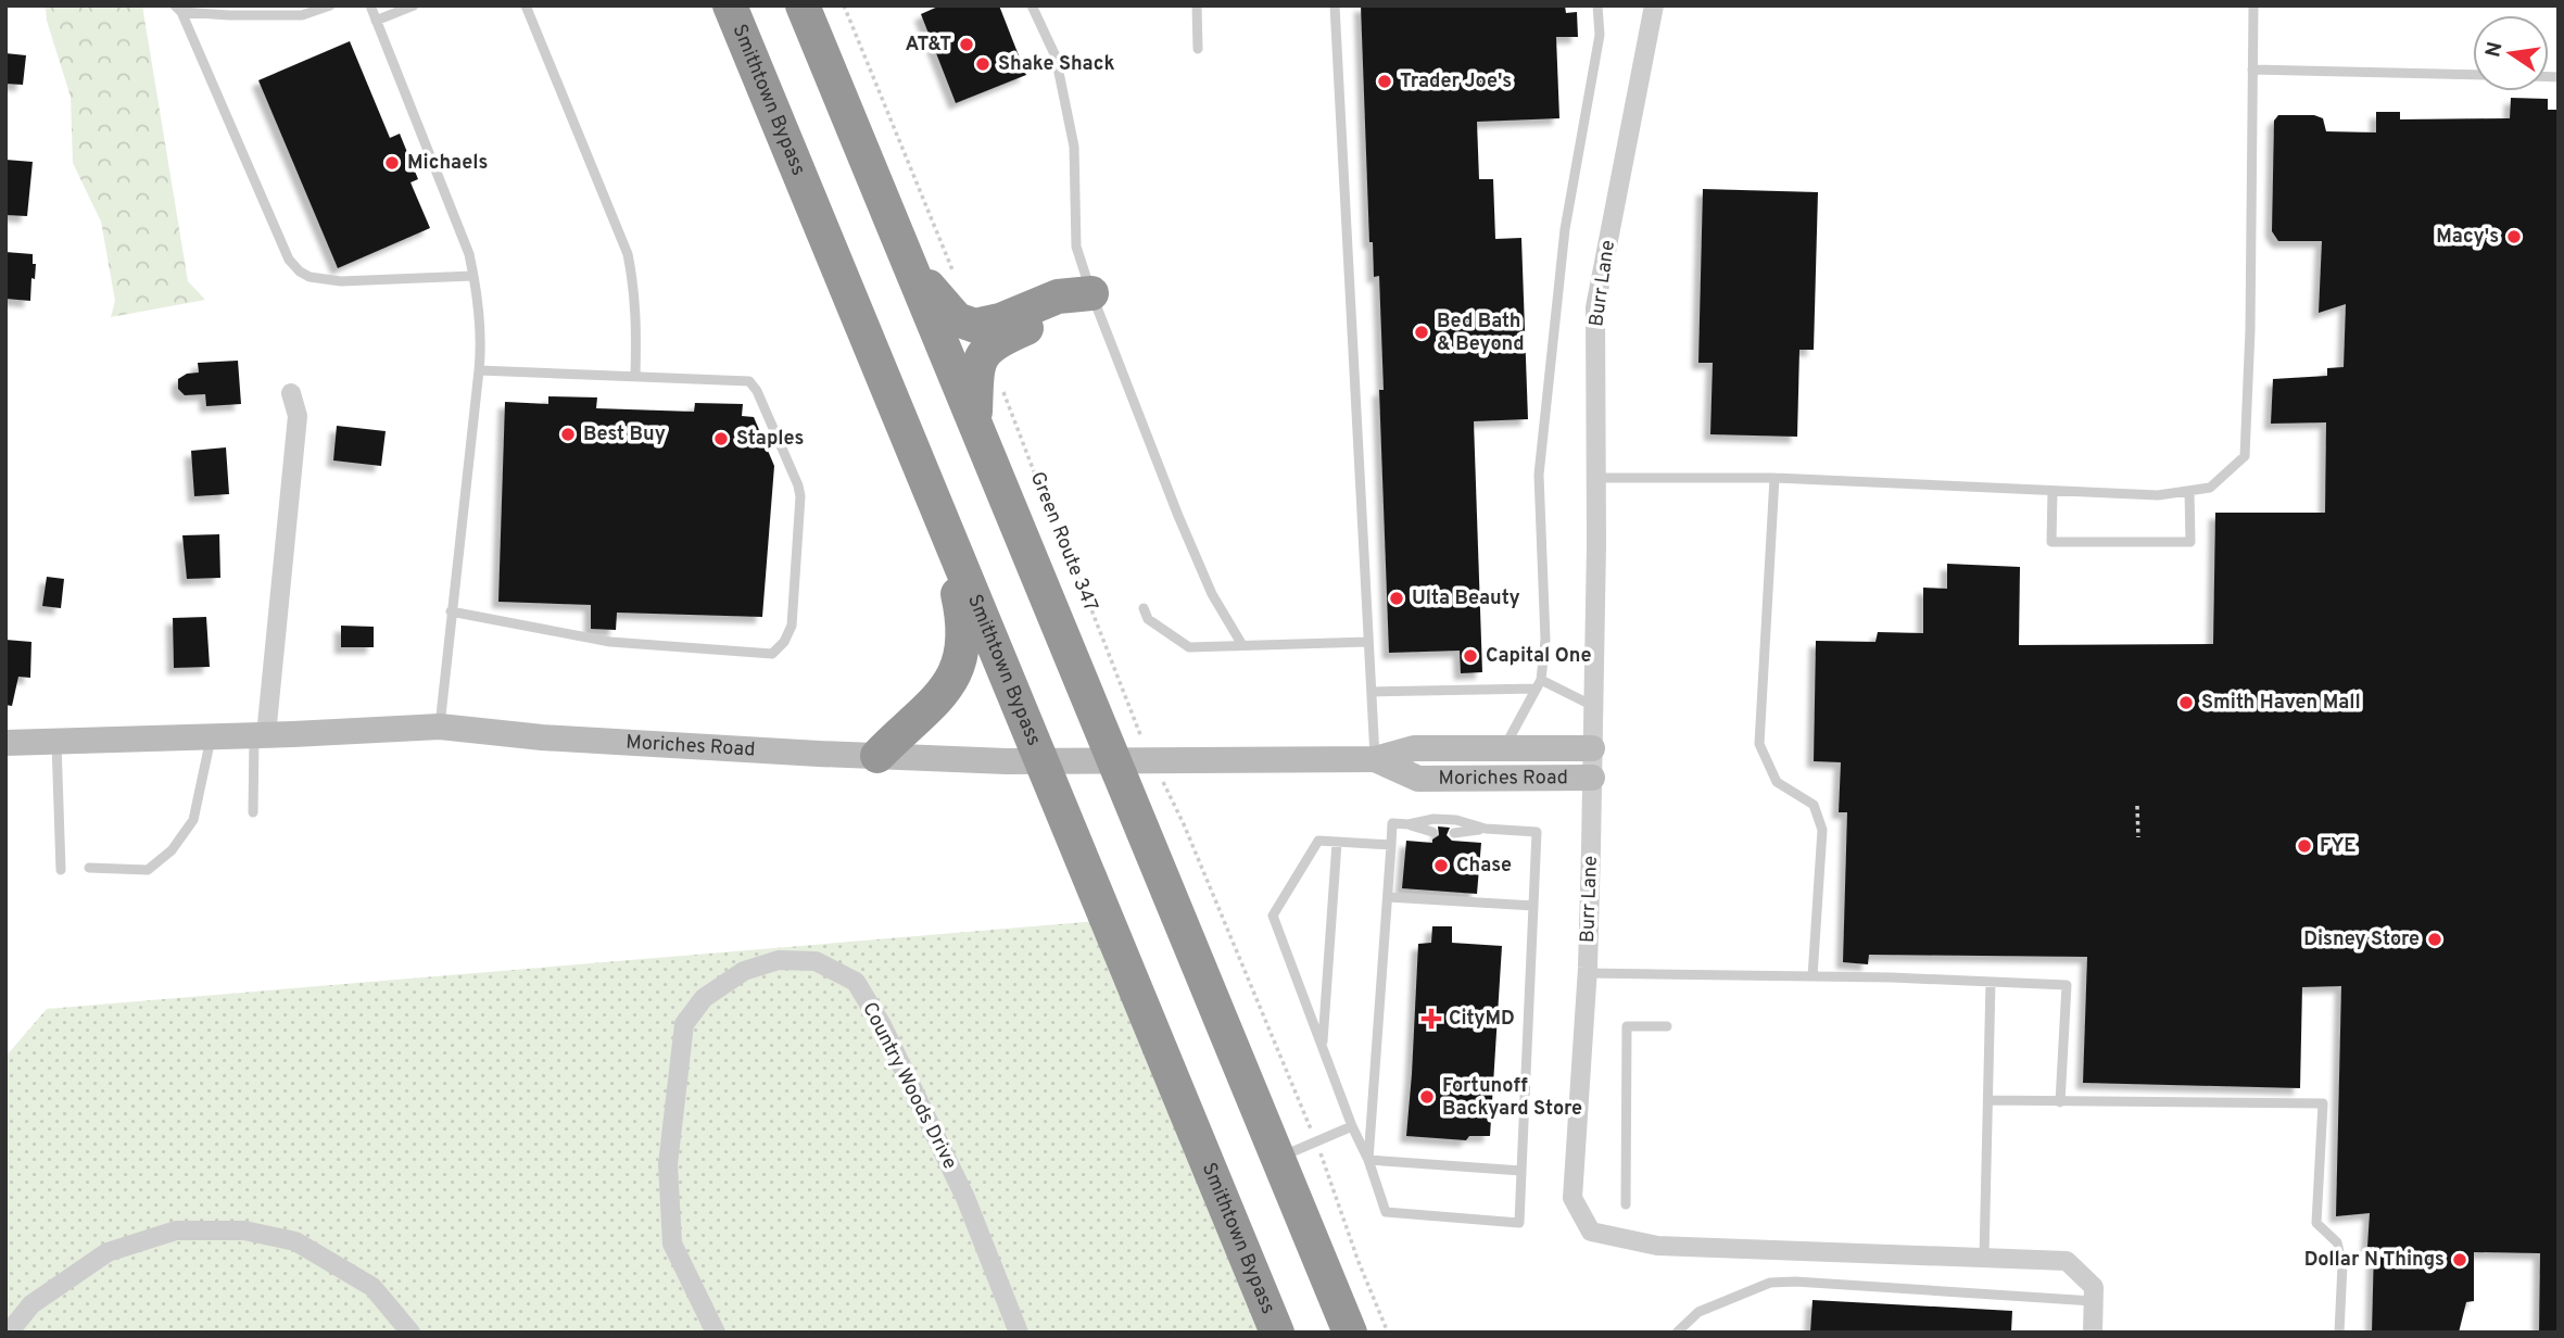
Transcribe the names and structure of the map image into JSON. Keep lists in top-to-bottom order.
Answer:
{
  "streets": {
    "highway": ["Smithtown Bypass"],
    "main road": ["Moriches Road"],
    "street": ["Burr Lane", "Country Woods Drive"],
    "path": ["Green Route 347"]
  },
  "crossings": [
    ["Smithtown Bypass", "Moriches Road"],
    ["Burr Lane", "Moriches Road"]
  ],
  "places": {
    "other": [
      "AT&T",
      "Shake Shack",
      "Trader Joe's",
      "Michaels",
      "Macy's",
      "Bed Bath & Beyond",
      "Best Buy",
      "Staples",
      "Ulta Beauty",
      "Capital One",
      "Smith Haven Mall",
      "FYE",
      "Chase",
      "Disney Store",
      "Fortunoff Backyard Store",
      "Dollar N Things"
    ],
    "health": ["CityMD"]
  },
  "north": "left"
}
